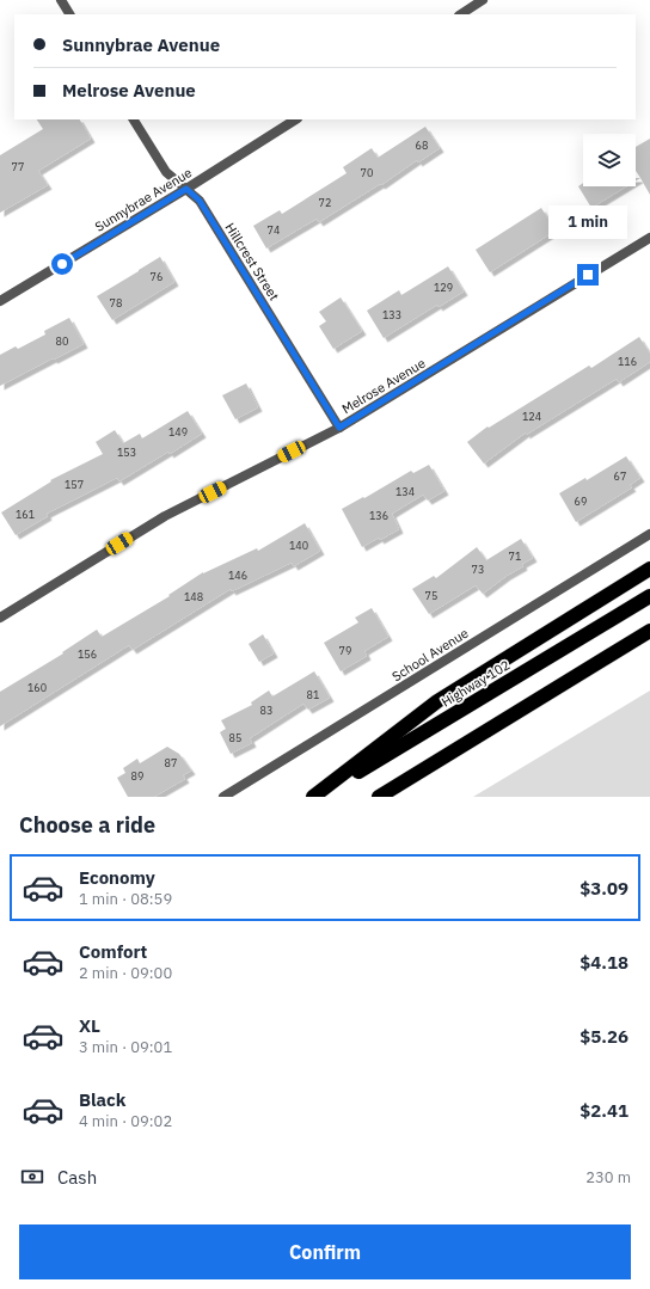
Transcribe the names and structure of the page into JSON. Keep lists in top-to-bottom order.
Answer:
{
  "streets": {
    "highway": ["Highway 102"],
    "street": [
      "Sunnybrae Avenue",
      "Hillcrest Street",
      "Melrose Avenue",
      "School Avenue"
    ]
  },
  "crossings": [
    ["Sunnybrae Avenue", "Hillcrest Street"],
    ["Hillcrest Street", "Melrose Avenue"]
  ],
  "house_numbers": [
    "68",
    "77",
    "70",
    "72",
    "74",
    "76",
    "129",
    "78",
    "133",
    "80",
    "116",
    "124",
    "149",
    "153",
    "67",
    "157",
    "134",
    "69",
    "161",
    "136",
    "140",
    "71",
    "73",
    "146",
    "75",
    "148",
    "79",
    "156",
    "160",
    "81",
    "83",
    "85",
    "87",
    "89"
  ],
  "page": {
    "banner": ["Sunnybrae Avenue", "Melrose Avenue"],
    "bubble": "1 min",
    "heading": "Choose a ride",
    "list": [
      {
        "name": "Economy",
        "note": "1 min · 08:59",
        "value": "$3.09"
      },
      {
        "name": "Comfort",
        "note": "2 min · 09:00",
        "value": "$4.18"
      },
      {
        "name": "XL",
        "note": "3 min · 09:01",
        "value": "$5.26"
      },
      {
        "name": "Black",
        "note": "4 min · 09:02",
        "value": "$2.41"
      }
    ],
    "pay": ["Cash", "230 m"],
    "buttons": "Confirm"
  }
}
